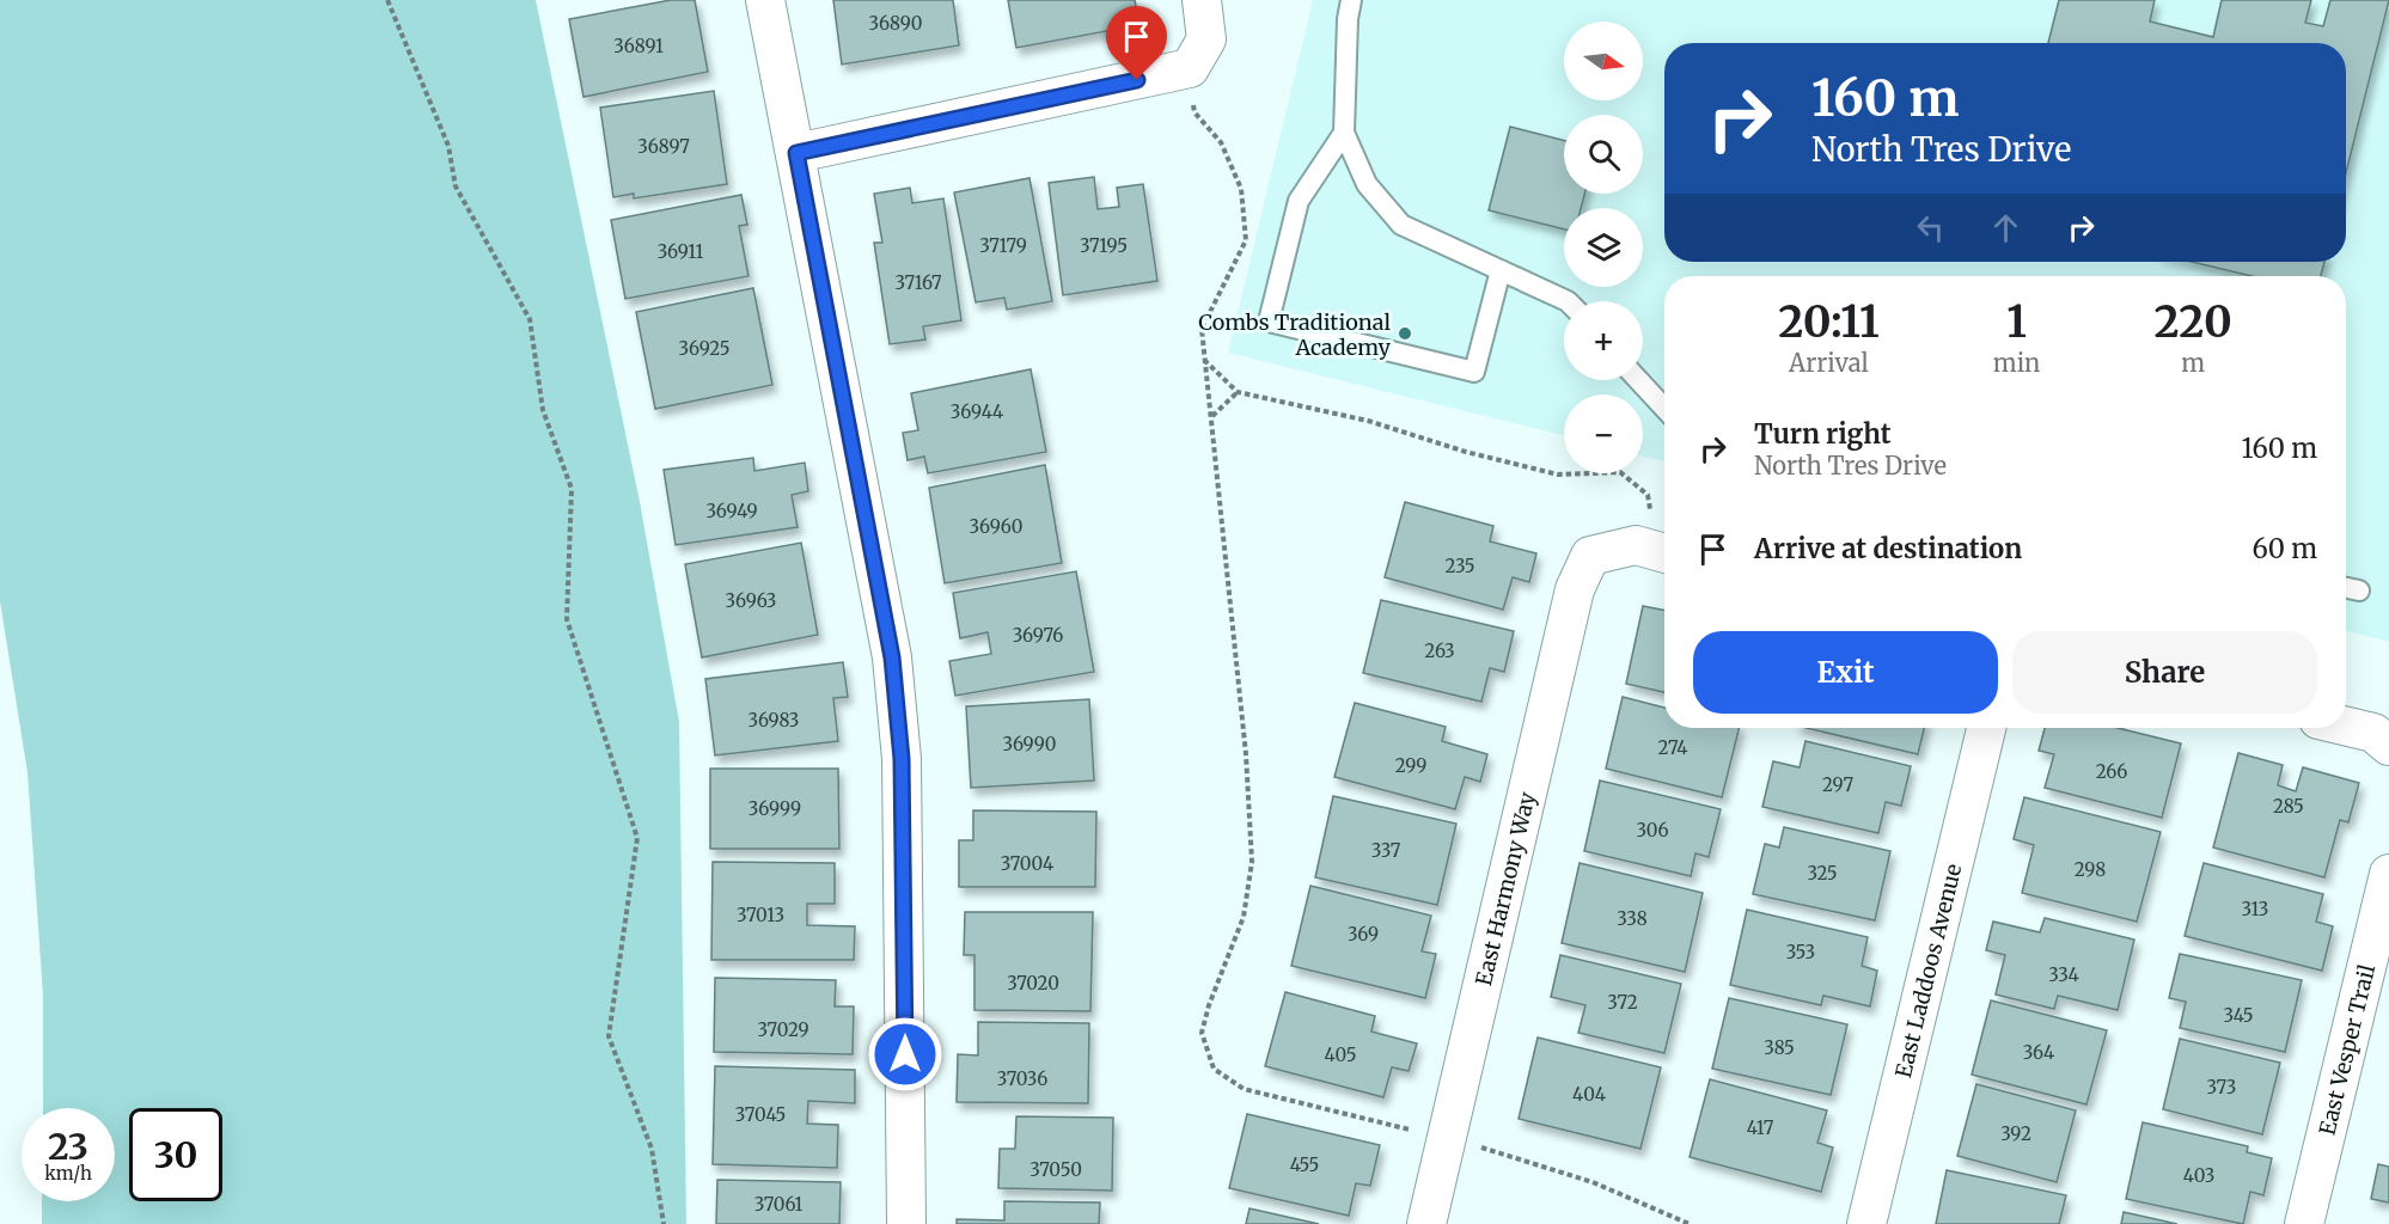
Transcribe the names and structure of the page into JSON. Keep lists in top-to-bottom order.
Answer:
{
  "streets": {
    "street": ["East Harmony Way", "East Laddoos Avenue", "East Vesper Trail"]
  },
  "places": ["Combs Traditional Academy"],
  "house_numbers": [
    "36890",
    "36891",
    "36897",
    "37179",
    "37195",
    "36911",
    "37167",
    "36925",
    "36944",
    "36949",
    "36960",
    "235",
    "36963",
    "36976",
    "263",
    "36983",
    "36990",
    "274",
    "299",
    "266",
    "297",
    "285",
    "36999",
    "306",
    "337",
    "37004",
    "298",
    "325",
    "313",
    "37013",
    "338",
    "369",
    "353",
    "334",
    "37020",
    "372",
    "345",
    "37029",
    "385",
    "364",
    "405",
    "37036",
    "373",
    "404",
    "37045",
    "417",
    "392",
    "455",
    "37050",
    "403",
    "37061"
  ],
  "north": "right",
  "page": {
    "map_buttons": ["+", "−"],
    "turn": ["160 m", "North Tres Drive"],
    "eta": [
      "20:11",
      "Arrival",
      "1",
      "min",
      "220",
      "m"
    ],
    "list": [
      {
        "name": "Turn right",
        "note": "North Tres Drive",
        "value": "160 m"
      },
      {
        "name": "Arrive at destination",
        "value": "60 m"
      }
    ],
    "buttons": ["Exit", "Share"],
    "speed": "23 km/h",
    "limit": "30"
  }
}
